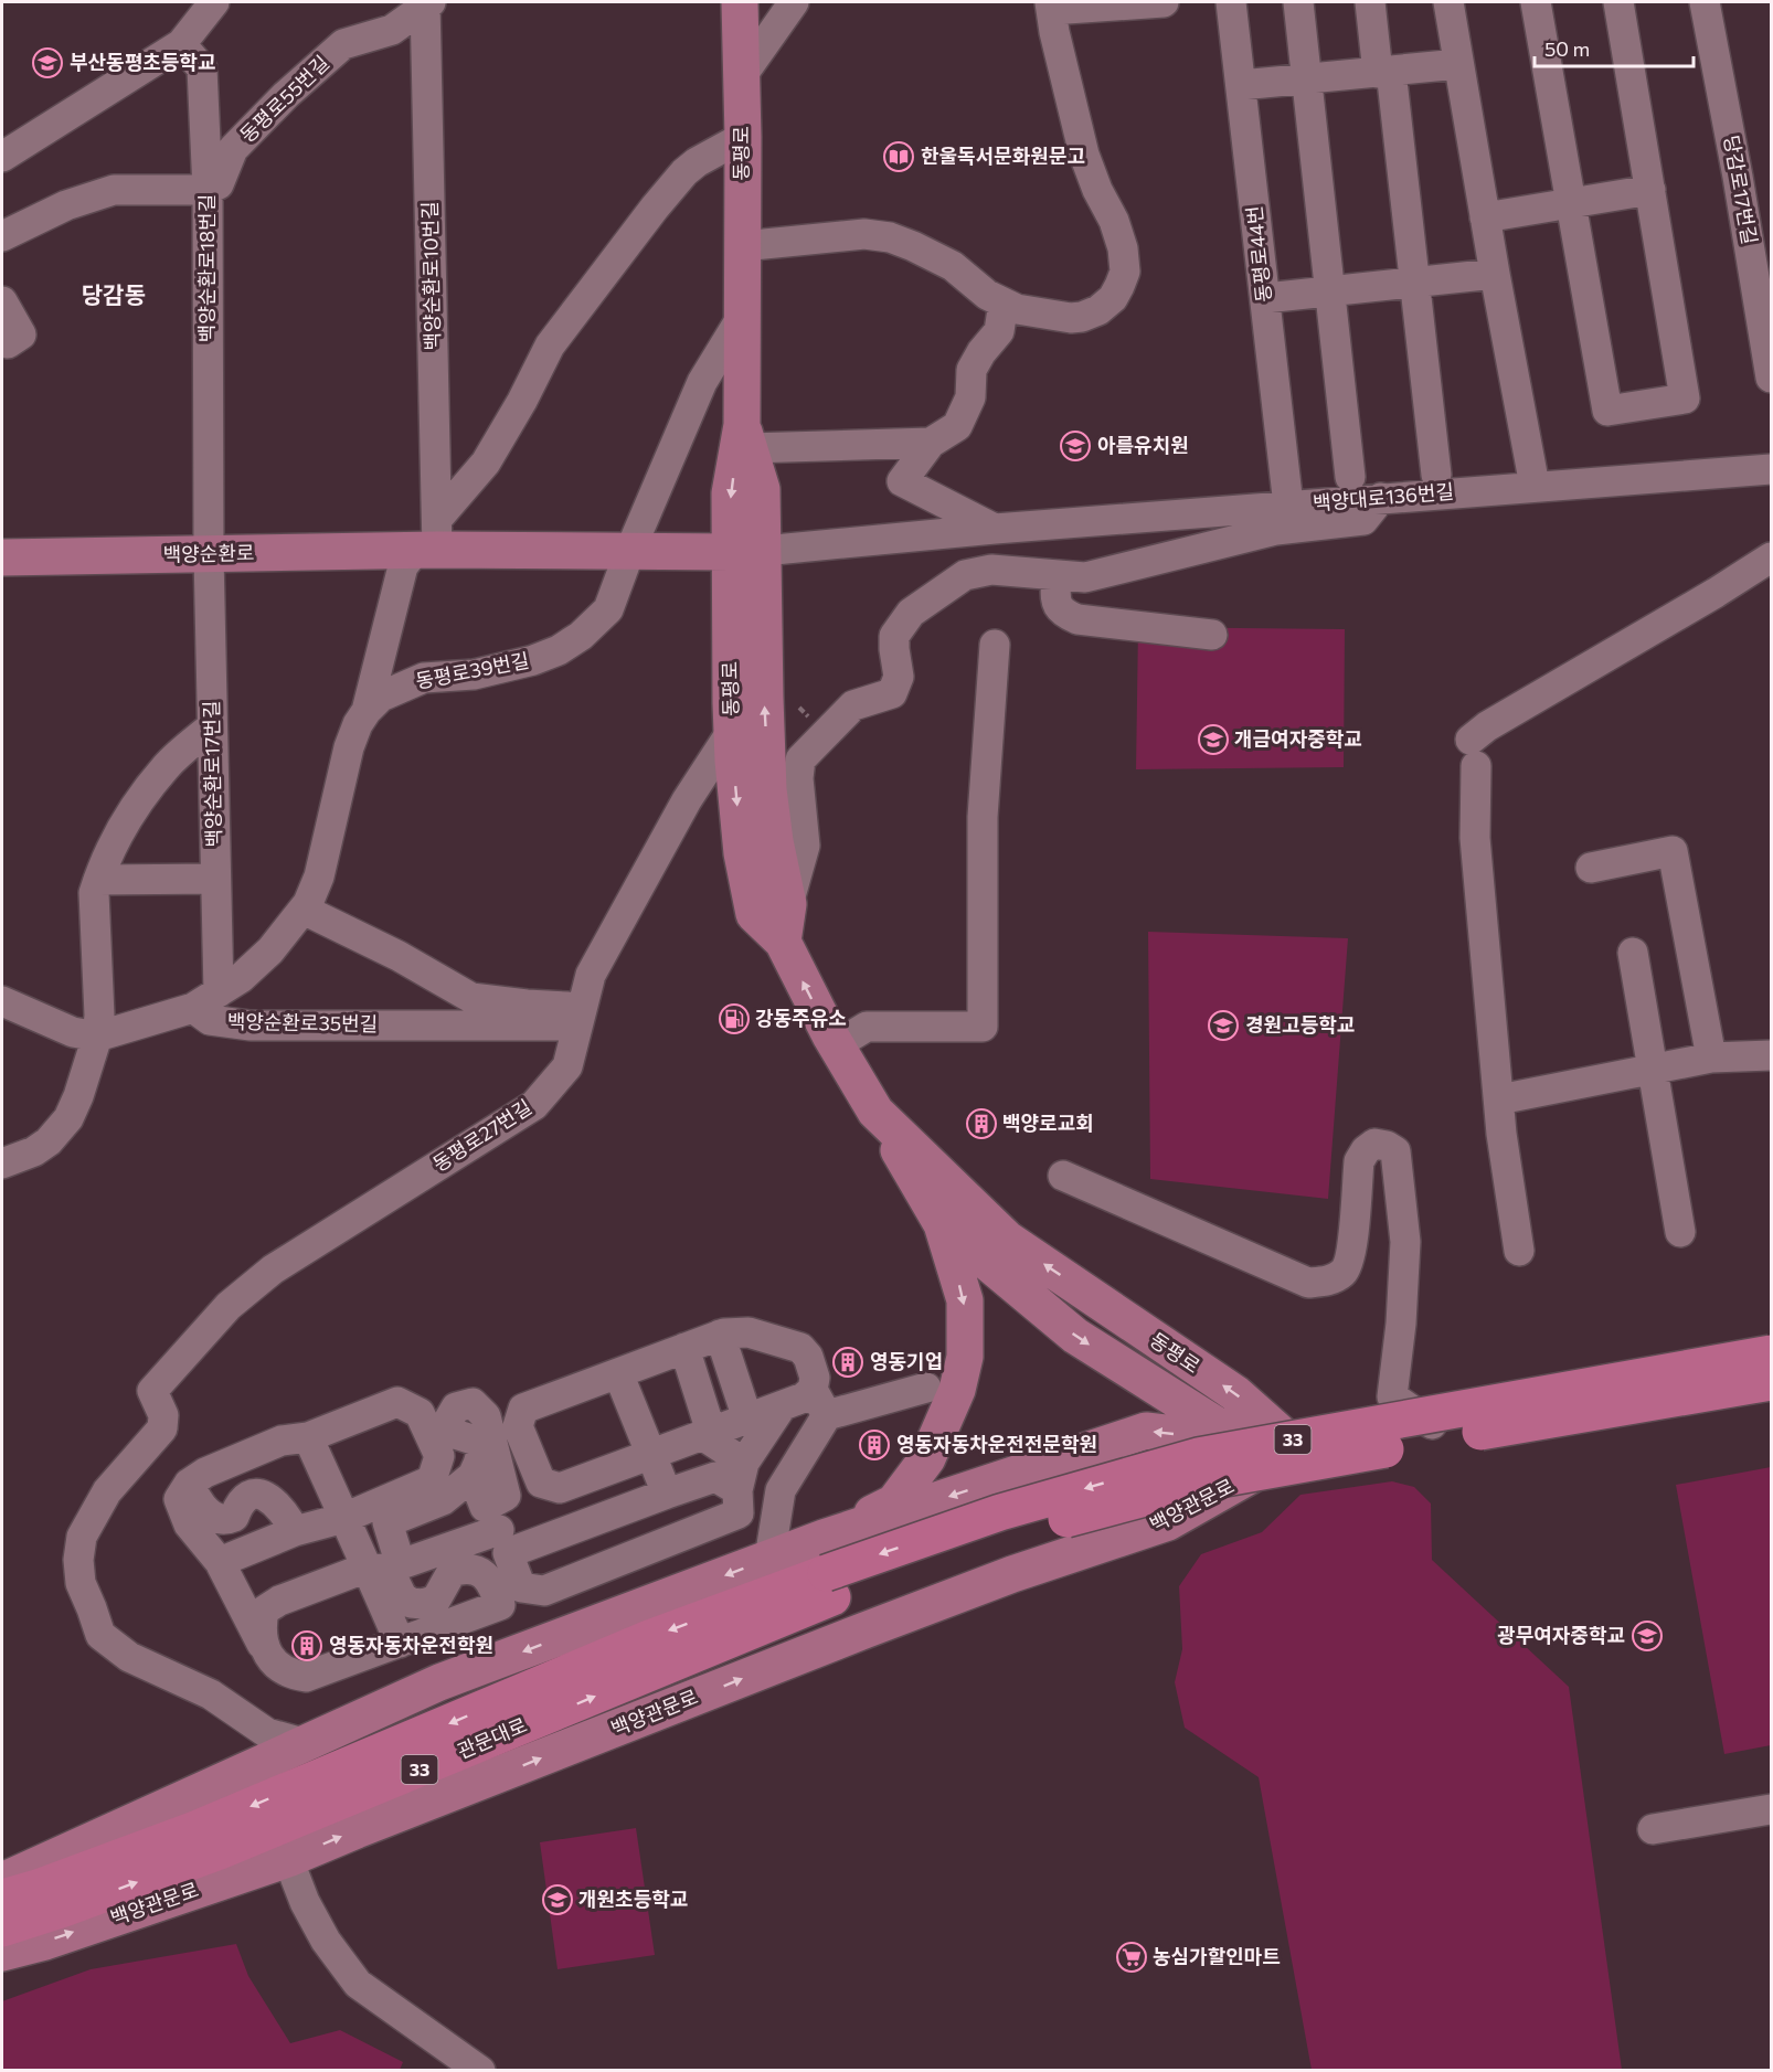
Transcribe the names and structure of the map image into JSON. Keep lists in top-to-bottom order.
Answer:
{
  "streets": {
    "highway": ["33", "관문대로"],
    "main road": ["동평로", "백양순환로", "백양관문로"],
    "street": [
      "동평로55번길",
      "당감로17번길",
      "동평로44번",
      "백양순환로18번길",
      "백양순환로10번길",
      "백양대로136번길",
      "동평로39번길",
      "백양순환로17번길",
      "백양순환로35번길",
      "동평로27번길"
    ]
  },
  "crossings": [
    ["동평로55번길", "백양순환로18번길"],
    ["동평로55번길", "백양순환로10번길"],
    ["동평로", "백양대로136번길"],
    ["동평로", "백양순환로"],
    ["동평로", "동평로39번길"],
    ["동평로", "동평로27번길"],
    ["동평로", "백양관문로"],
    ["동평로44번", "백양대로136번길"],
    ["백양순환로18번길", "백양순환로"],
    ["백양순환로18번길", "백양순환로17번길"],
    ["백양순환로10번길", "백양순환로"],
    ["백양대로136번길", "백양순환로"],
    ["백양순환로", "동평로39번길"],
    ["백양순환로", "백양순환로17번길"],
    ["동평로39번길", "백양순환로17번길"],
    ["동평로39번길", "백양순환로35번길"],
    ["백양순환로17번길", "백양순환로35번길"],
    ["백양순환로35번길", "동평로27번길"],
    ["동평로27번길", "백양관문로"],
    ["33", "관문대로"]
  ],
  "districts": ["당감동"],
  "places": {
    "school or university": [
      "부산동평초등학교",
      "아름유치원",
      "개금여자중학교",
      "경원고등학교",
      "광무여자중학교",
      "개원초등학교"
    ],
    "library": ["한울독서문화원문고"],
    "fuel station": ["강동주유소"],
    "building": [
      "백양로교회",
      "영동기업",
      "영동자동차운전전문학원",
      "영동자동차운전학원"
    ],
    "supermarket": ["농심가할인마트"]
  },
  "scale_bar": "50 m"
}
